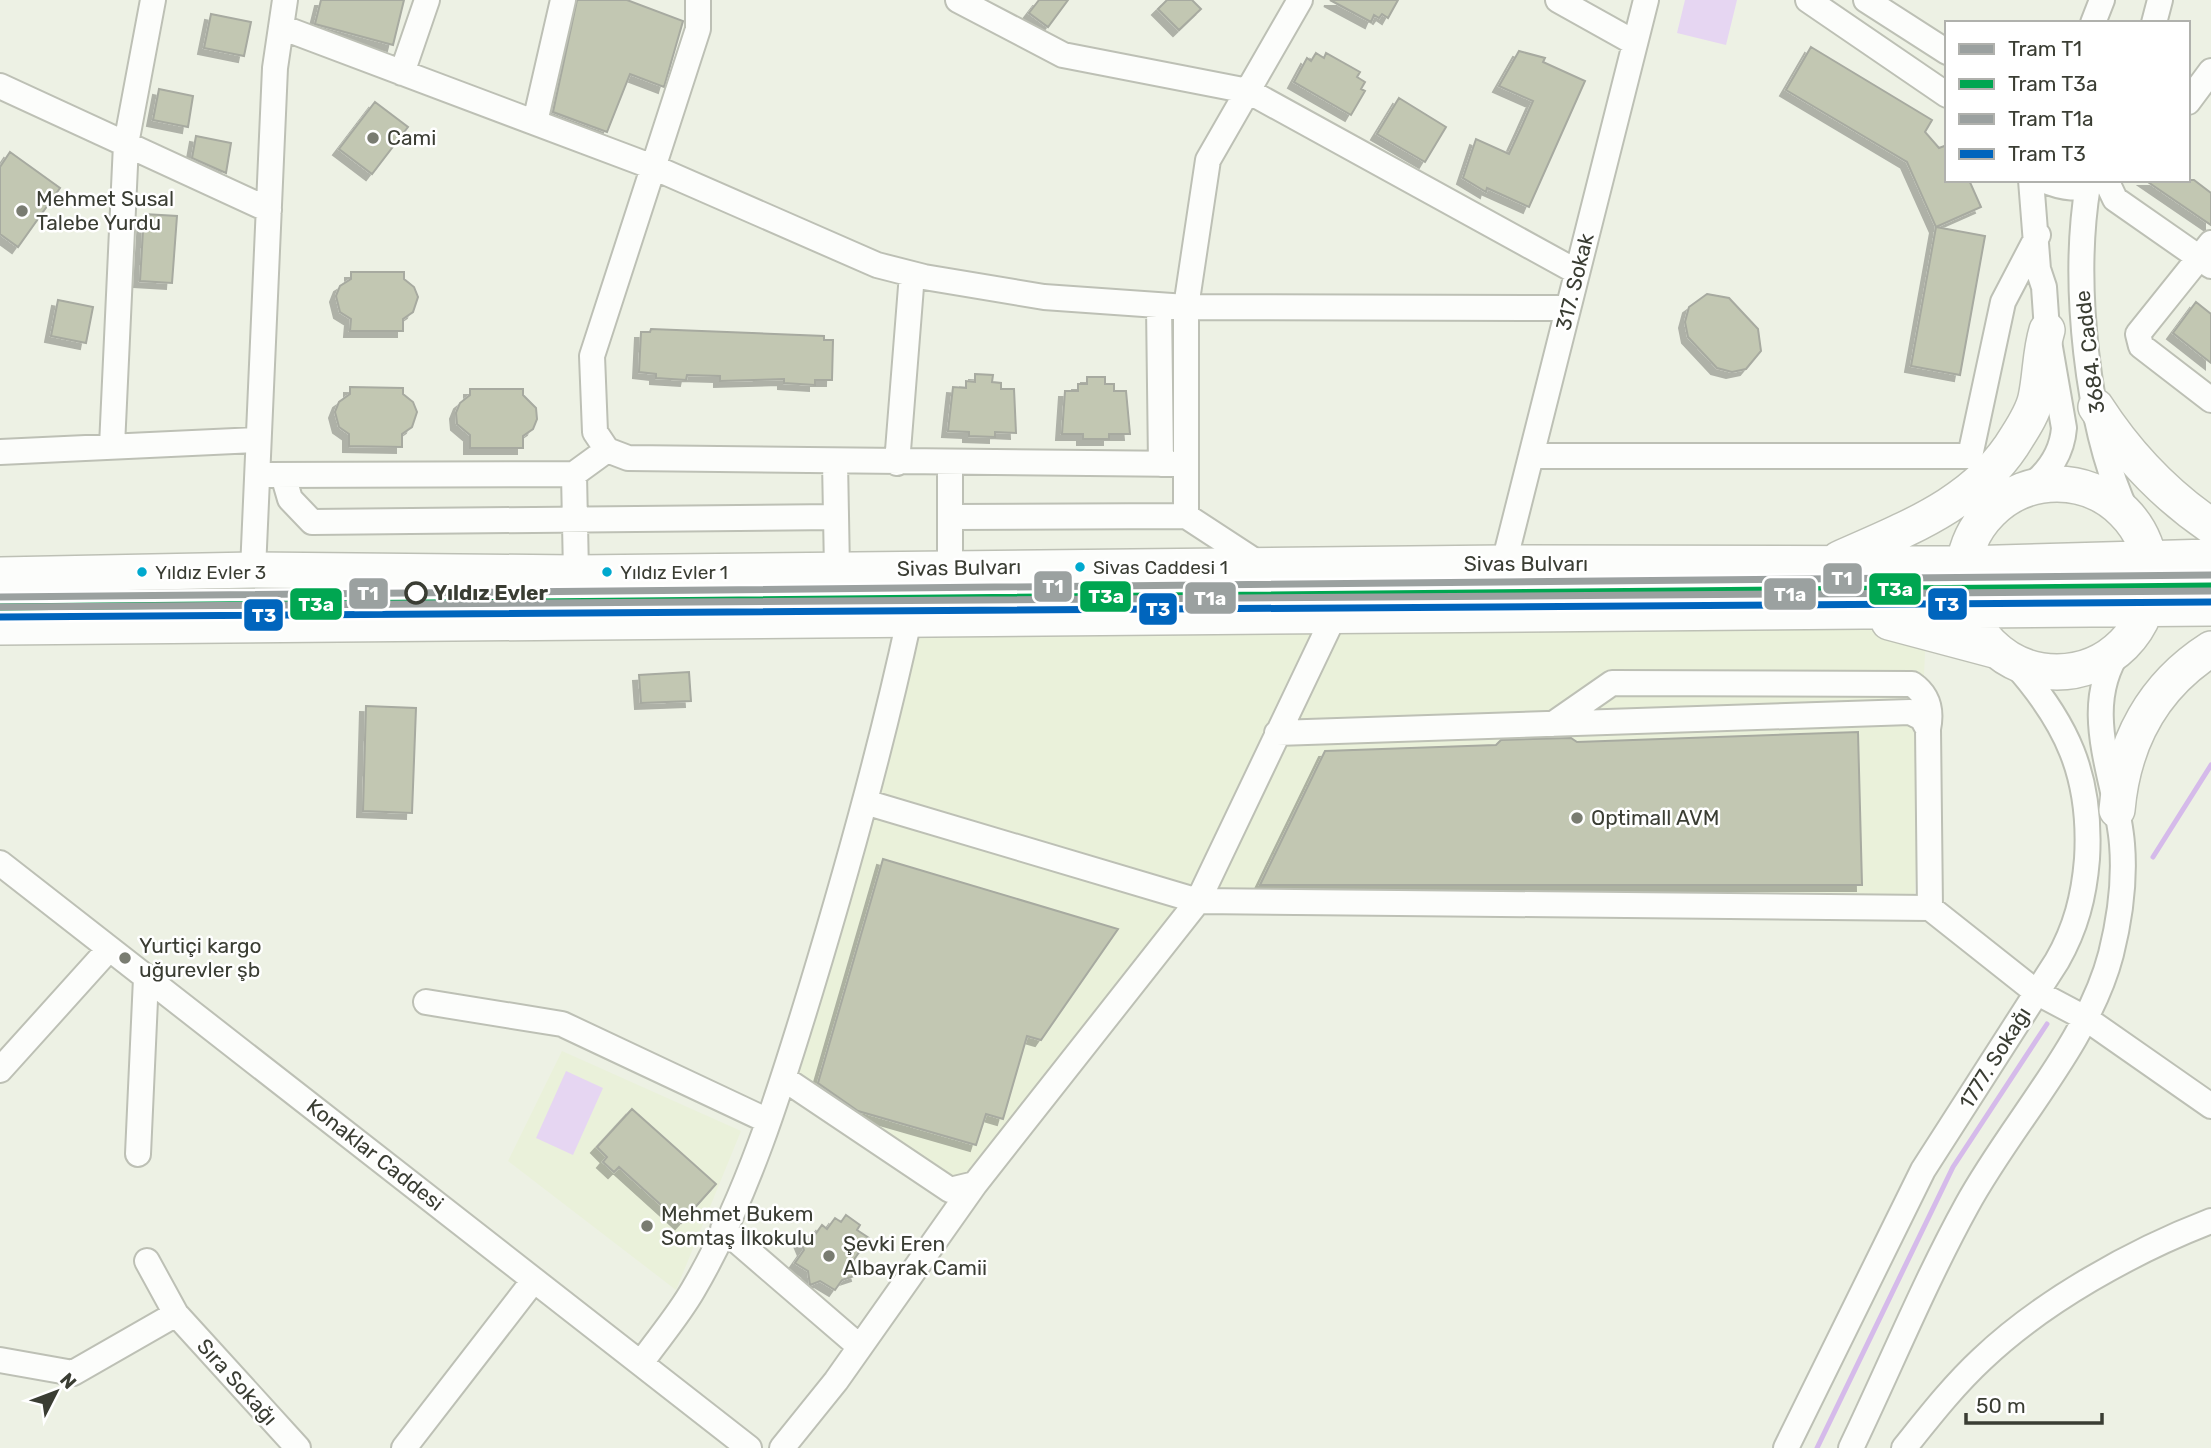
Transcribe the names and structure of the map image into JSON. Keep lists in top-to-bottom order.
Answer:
{
  "streets": {
    "highway": ["Sivas Bulvarı"],
    "street": [
      "317. Sokak",
      "3684. Cadde",
      "1777. Sokağı",
      "Konaklar Caddesi",
      "Sıra Sokağı"
    ]
  },
  "crossings": [
    ["317. Sokak", "Sivas Bulvarı"]
  ],
  "places": [
    "Cami",
    "Mehmet Susal Talebe Yurdu",
    "Sivas Caddesi 1",
    "Yıldız Evler 3",
    "Yıldız Evler 1",
    "Yıldız Evler",
    "Optimall AVM",
    "Yurtiçi kargo uğurevler şb",
    "Mehmet Bukem Somtaş İlkokulu",
    "Şevki Eren Albayrak Camii"
  ],
  "lines": [
    "tram line T1",
    "tram line T3a",
    "tram line T1a",
    "tram line T3"
  ],
  "legend": [
    "Tram T1",
    "Tram T3a",
    "Tram T1a",
    "Tram T3"
  ],
  "scale_bar": "50 m",
  "north": "top right"
}
